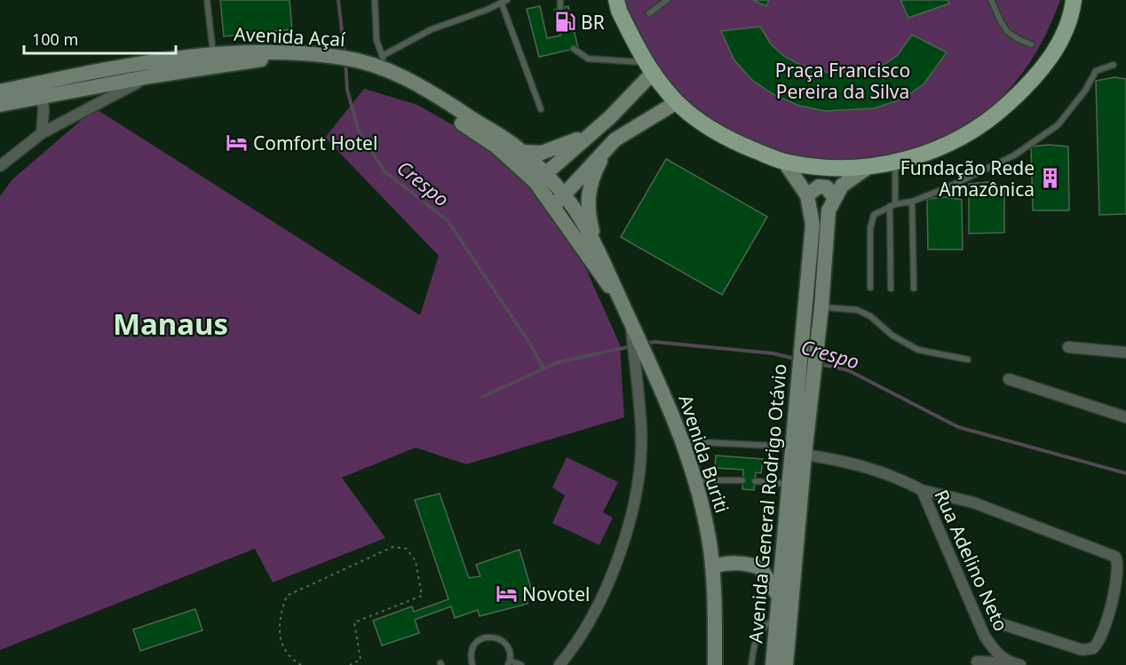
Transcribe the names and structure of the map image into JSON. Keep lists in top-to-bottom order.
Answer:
{
  "streets": {
    "main road": ["Avenida Açaí", "Avenida Buriti", "Avenida General Rodrigo Otávio"],
    "street": ["Rua Adelino Neto"]
  },
  "crossings": [
    ["Avenida Açaí", "Avenida Buriti"],
    ["Avenida General Rodrigo Otávio", "Rua Adelino Neto"]
  ],
  "districts": ["Manaus"],
  "water": ["Crespo"],
  "parks": ["Praça Francisco Pereira da Silva"],
  "places": {
    "fuel station": ["BR"],
    "hotel": ["Comfort Hotel", "Novotel"],
    "building": ["Fundação Rede Amazônica"]
  },
  "scale_bar": "100 m"
}
